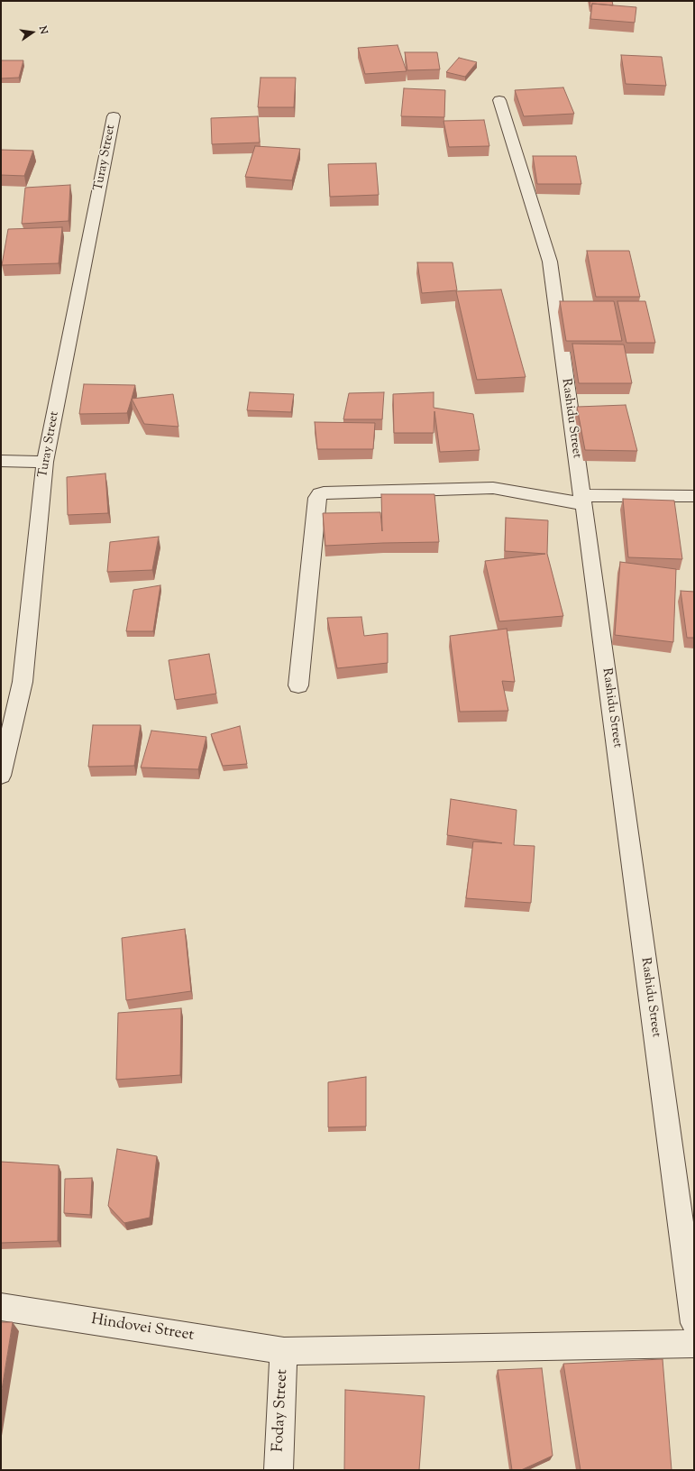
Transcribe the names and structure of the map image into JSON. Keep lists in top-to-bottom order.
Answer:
{
  "streets": {
    "street": [
      "Turay Street",
      "Rashidu Street",
      "Hindovei Street",
      "Foday Street"
    ]
  },
  "crossings": [
    ["Hindovei Street", "Foday Street"]
  ],
  "north": "right"
}
